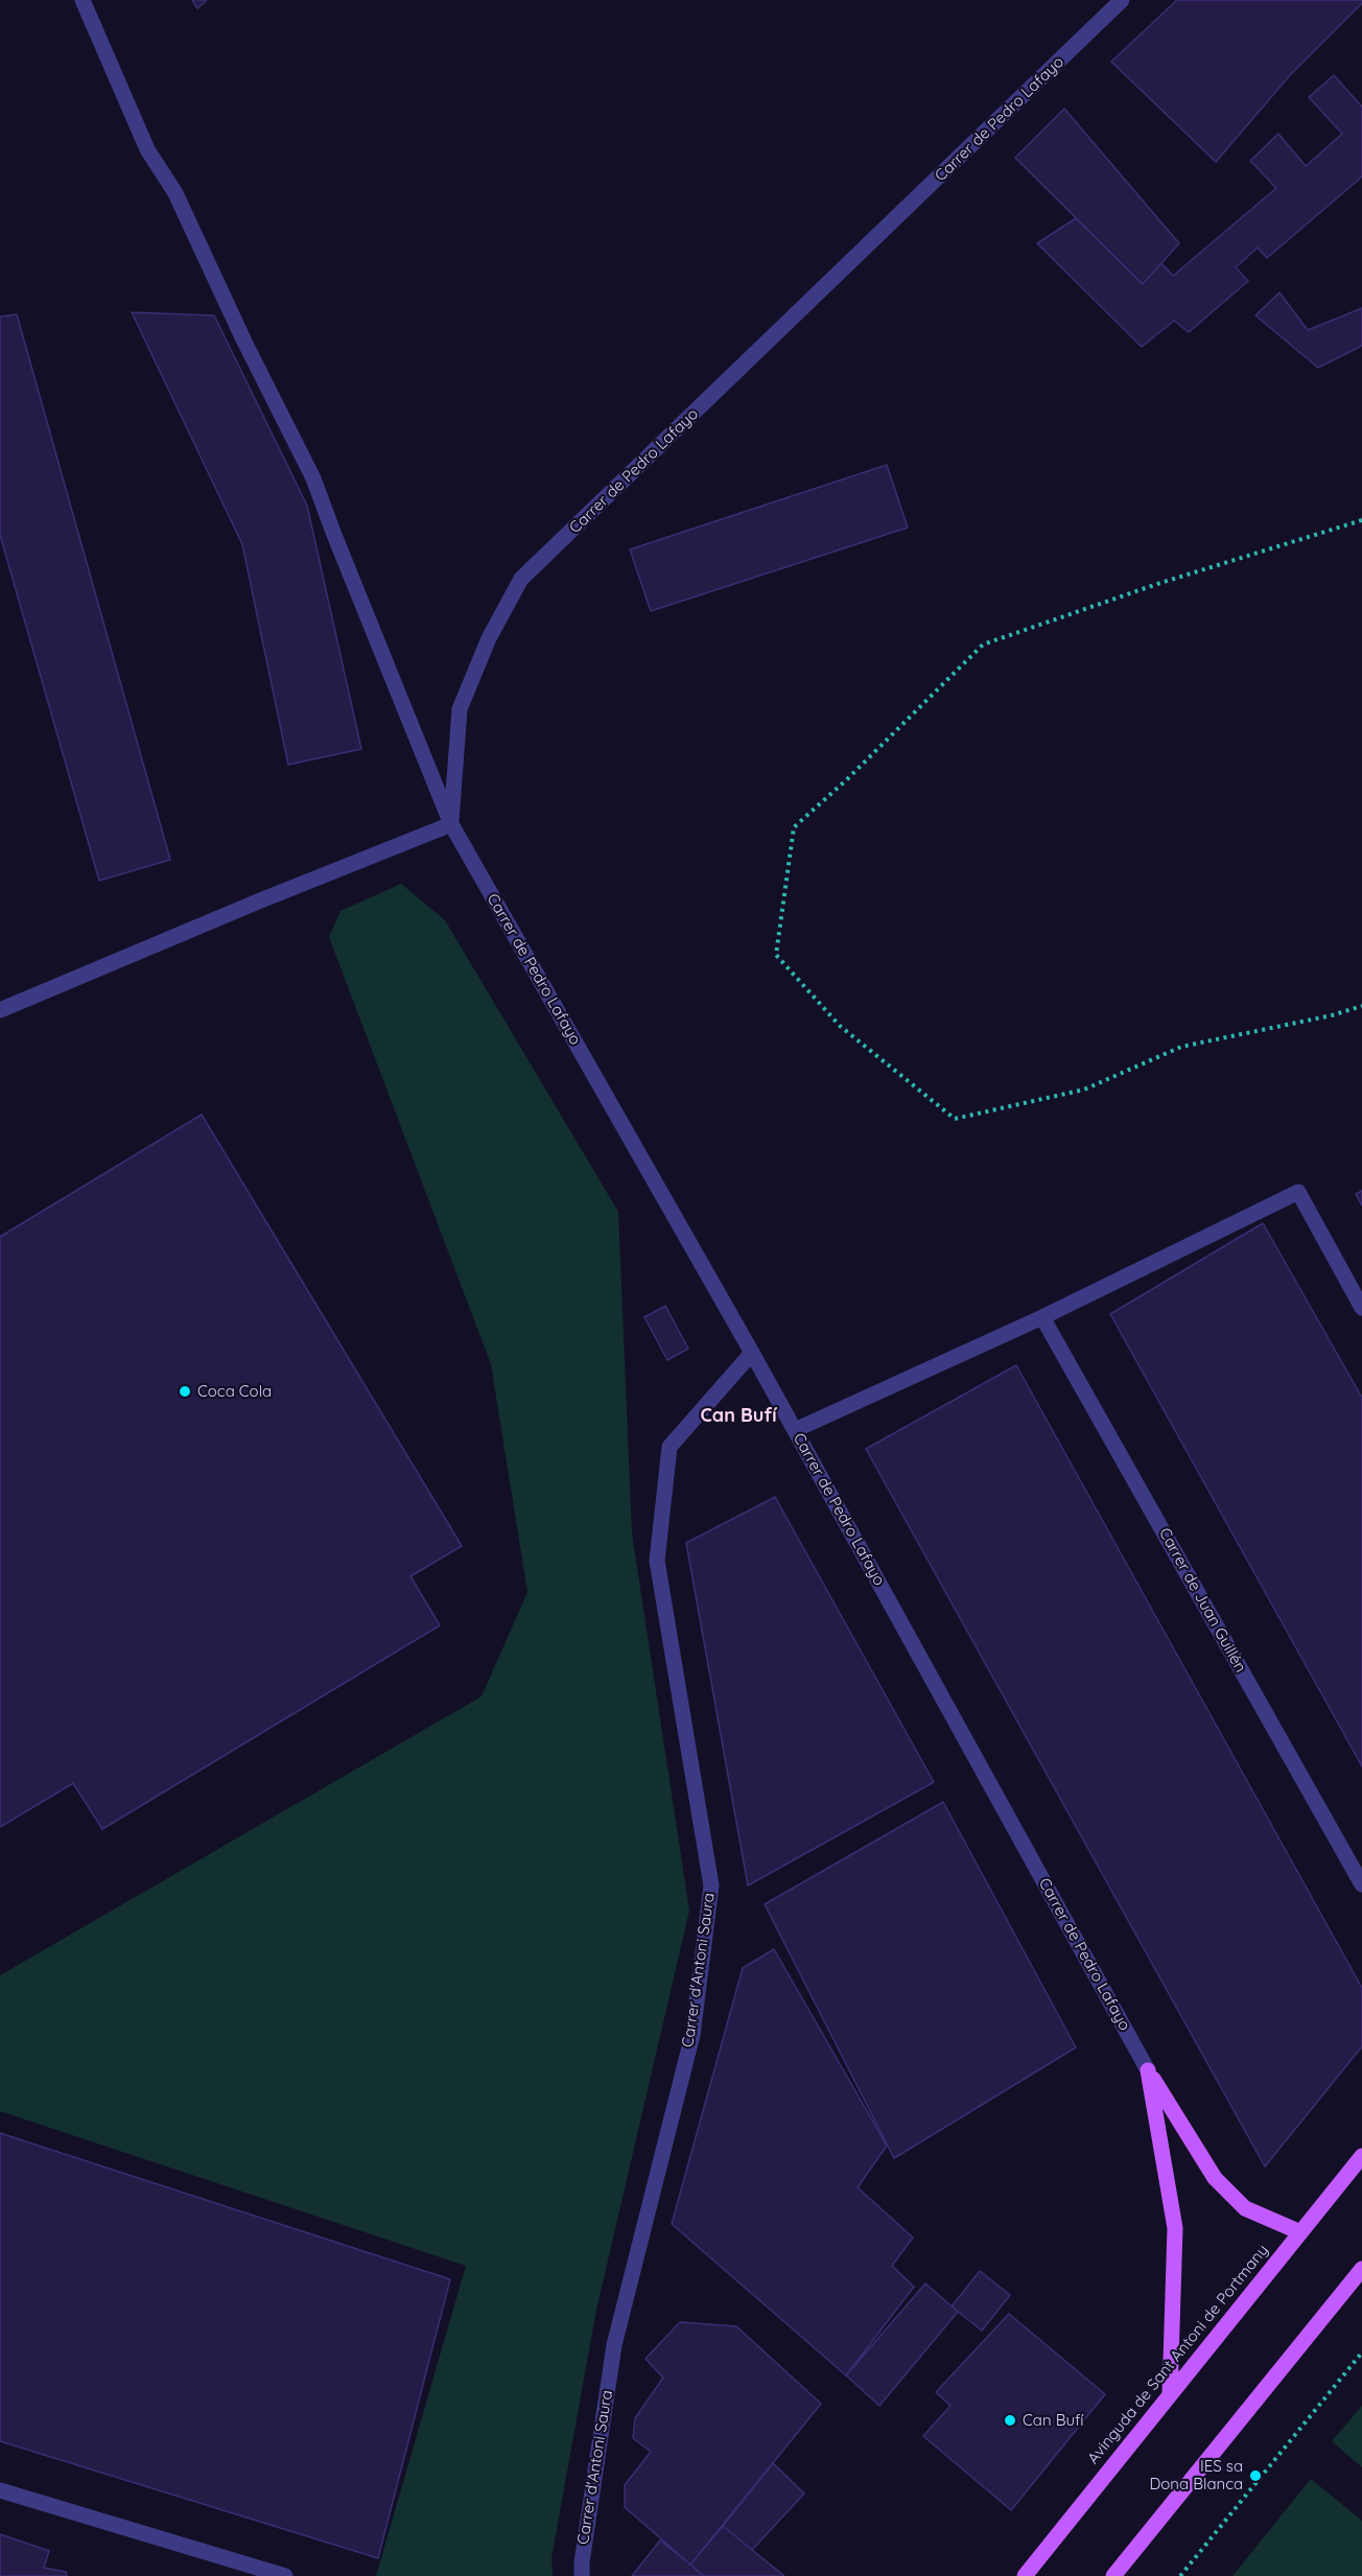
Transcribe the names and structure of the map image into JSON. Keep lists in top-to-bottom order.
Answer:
{
  "streets": {
    "main road": ["Avinguda de Sant Antoni de Portmany"],
    "street": ["Carrer de Pedro Lafayo", "Carrer de Juan Guillén", "Carrer d'Antoni Saura"]
  },
  "crossings": [
    ["Carrer de Pedro Lafayo", "Carrer d'Antoni Saura"]
  ],
  "districts": ["Can Bufí"],
  "places": ["Coca Cola", "Can Bufí", "IES sa Dona Blanca"]
}
